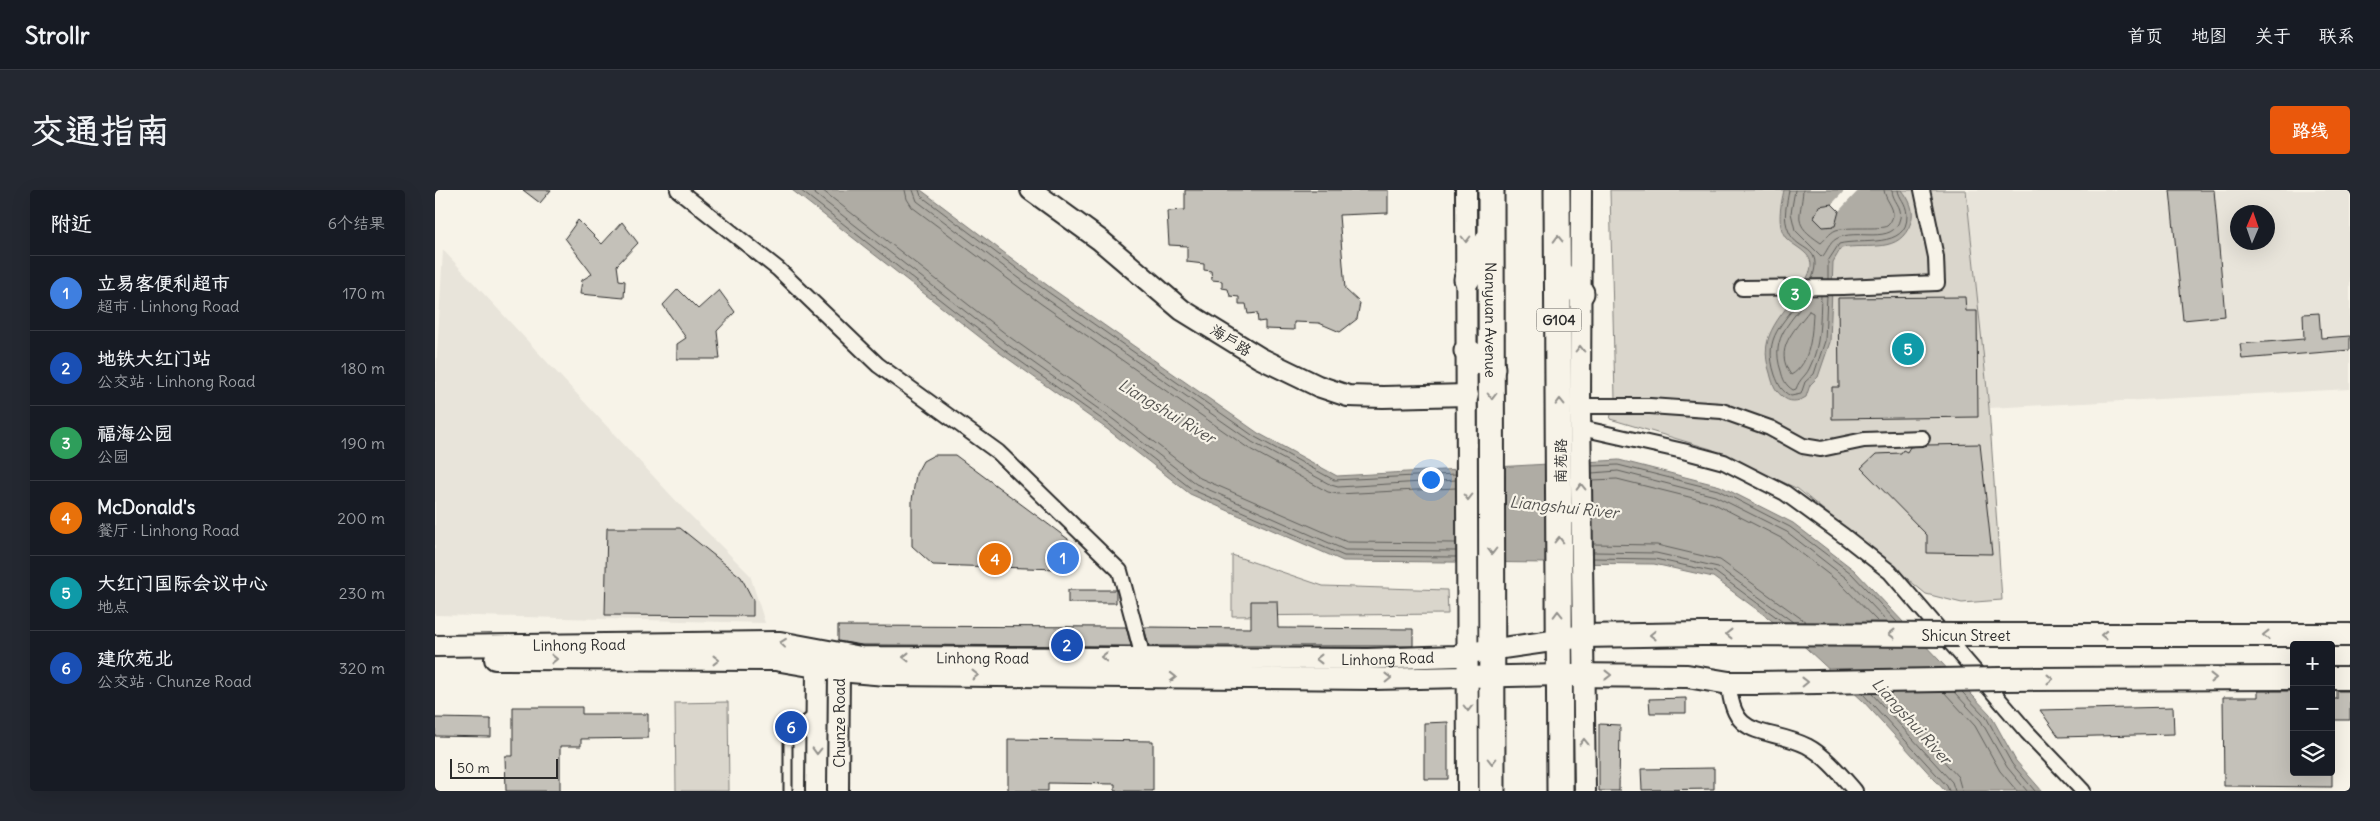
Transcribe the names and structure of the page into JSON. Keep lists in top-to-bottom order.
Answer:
{
  "streets": {
    "highway": ["Nanyuan Avenue", "G104", "南苑路"],
    "main road": [
      "海户路",
      "Shicun Street",
      "Linhong Road",
      "Chunze Road"
    ]
  },
  "crossings": [
    ["南苑路", "Shicun Street"],
    ["南苑路", "Linhong Road"],
    ["Shicun Street", "Linhong Road"],
    ["Linhong Road", "Chunze Road"]
  ],
  "water": ["Liangshui River"],
  "scale_bar": "50 m",
  "north": "top",
  "page": {
    "header": "Strollr",
    "nav": [
      "首页",
      "地图",
      "关于",
      "联系"
    ],
    "buttons": "路线",
    "title": "交通指南",
    "heading": ["附近", "6个结果"],
    "list": [
      {
        "mark": "1",
        "name": "立易客便利超市",
        "note": "超市 · Linhong Road",
        "value": "170 m"
      },
      {
        "mark": "2",
        "name": "地铁大红门站",
        "note": "公交站 · Linhong Road",
        "value": "180 m"
      },
      {
        "mark": "3",
        "name": "福海公园",
        "note": "公园",
        "value": "190 m"
      },
      {
        "mark": "4",
        "name": "McDonald's",
        "note": "餐厅 · Linhong Road",
        "value": "200 m"
      },
      {
        "mark": "5",
        "name": "大红门国际会议中心",
        "note": "地点",
        "value": "230 m"
      },
      {
        "mark": "6",
        "name": "建欣苑北",
        "note": "公交站 · Chunze Road",
        "value": "320 m"
      }
    ],
    "pins": [
      "3",
      "5",
      "1",
      "4",
      "2",
      "6"
    ],
    "map_buttons": ["+", "−"],
    "scale": "50 m"
  }
}
